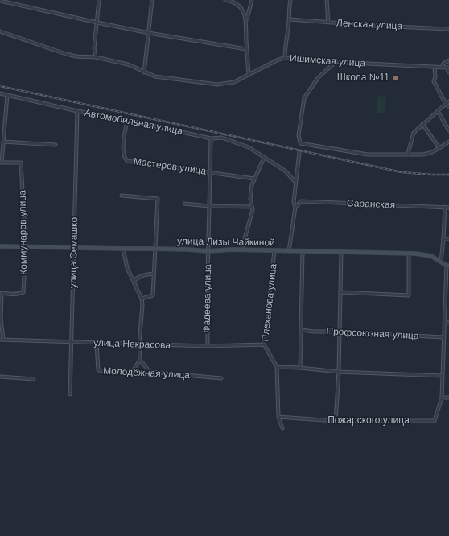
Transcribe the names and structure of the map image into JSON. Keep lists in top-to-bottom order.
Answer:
{
  "streets": {
    "street": [
      "Ленская улица",
      "Ишимская улица",
      "Автомобильная улица",
      "Мастеров улица",
      "Саранская",
      "Коммунаров улица",
      "улица Лизы Чайкиной",
      "улица Семашко",
      "Фадеева улица",
      "Плеханова улица",
      "Профсоюзная улица",
      "улица Некрасова",
      "Молодёжная улица",
      "Пожарского улица"
    ]
  },
  "crossings": [
    ["Автомобильная улица", "Мастеров улица"],
    ["Автомобильная улица", "улица Семашко"],
    ["Автомобильная улица", "Фадеева улица"],
    ["Мастеров улица", "Фадеева улица"],
    ["Коммунаров улица", "улица Лизы Чайкиной"],
    ["Коммунаров улица", "улица Некрасова"],
    ["улица Лизы Чайкиной", "улица Семашко"],
    ["улица Лизы Чайкиной", "Фадеева улица"],
    ["улица Лизы Чайкиной", "Плеханова улица"],
    ["улица Семашко", "улица Некрасова"],
    ["Фадеева улица", "улица Некрасова"],
    ["Плеханова улица", "улица Некрасова"],
    ["Плеханова улица", "Пожарского улица"],
    ["улица Некрасова", "Молодёжная улица"]
  ],
  "places": ["Школа №11"]
}
